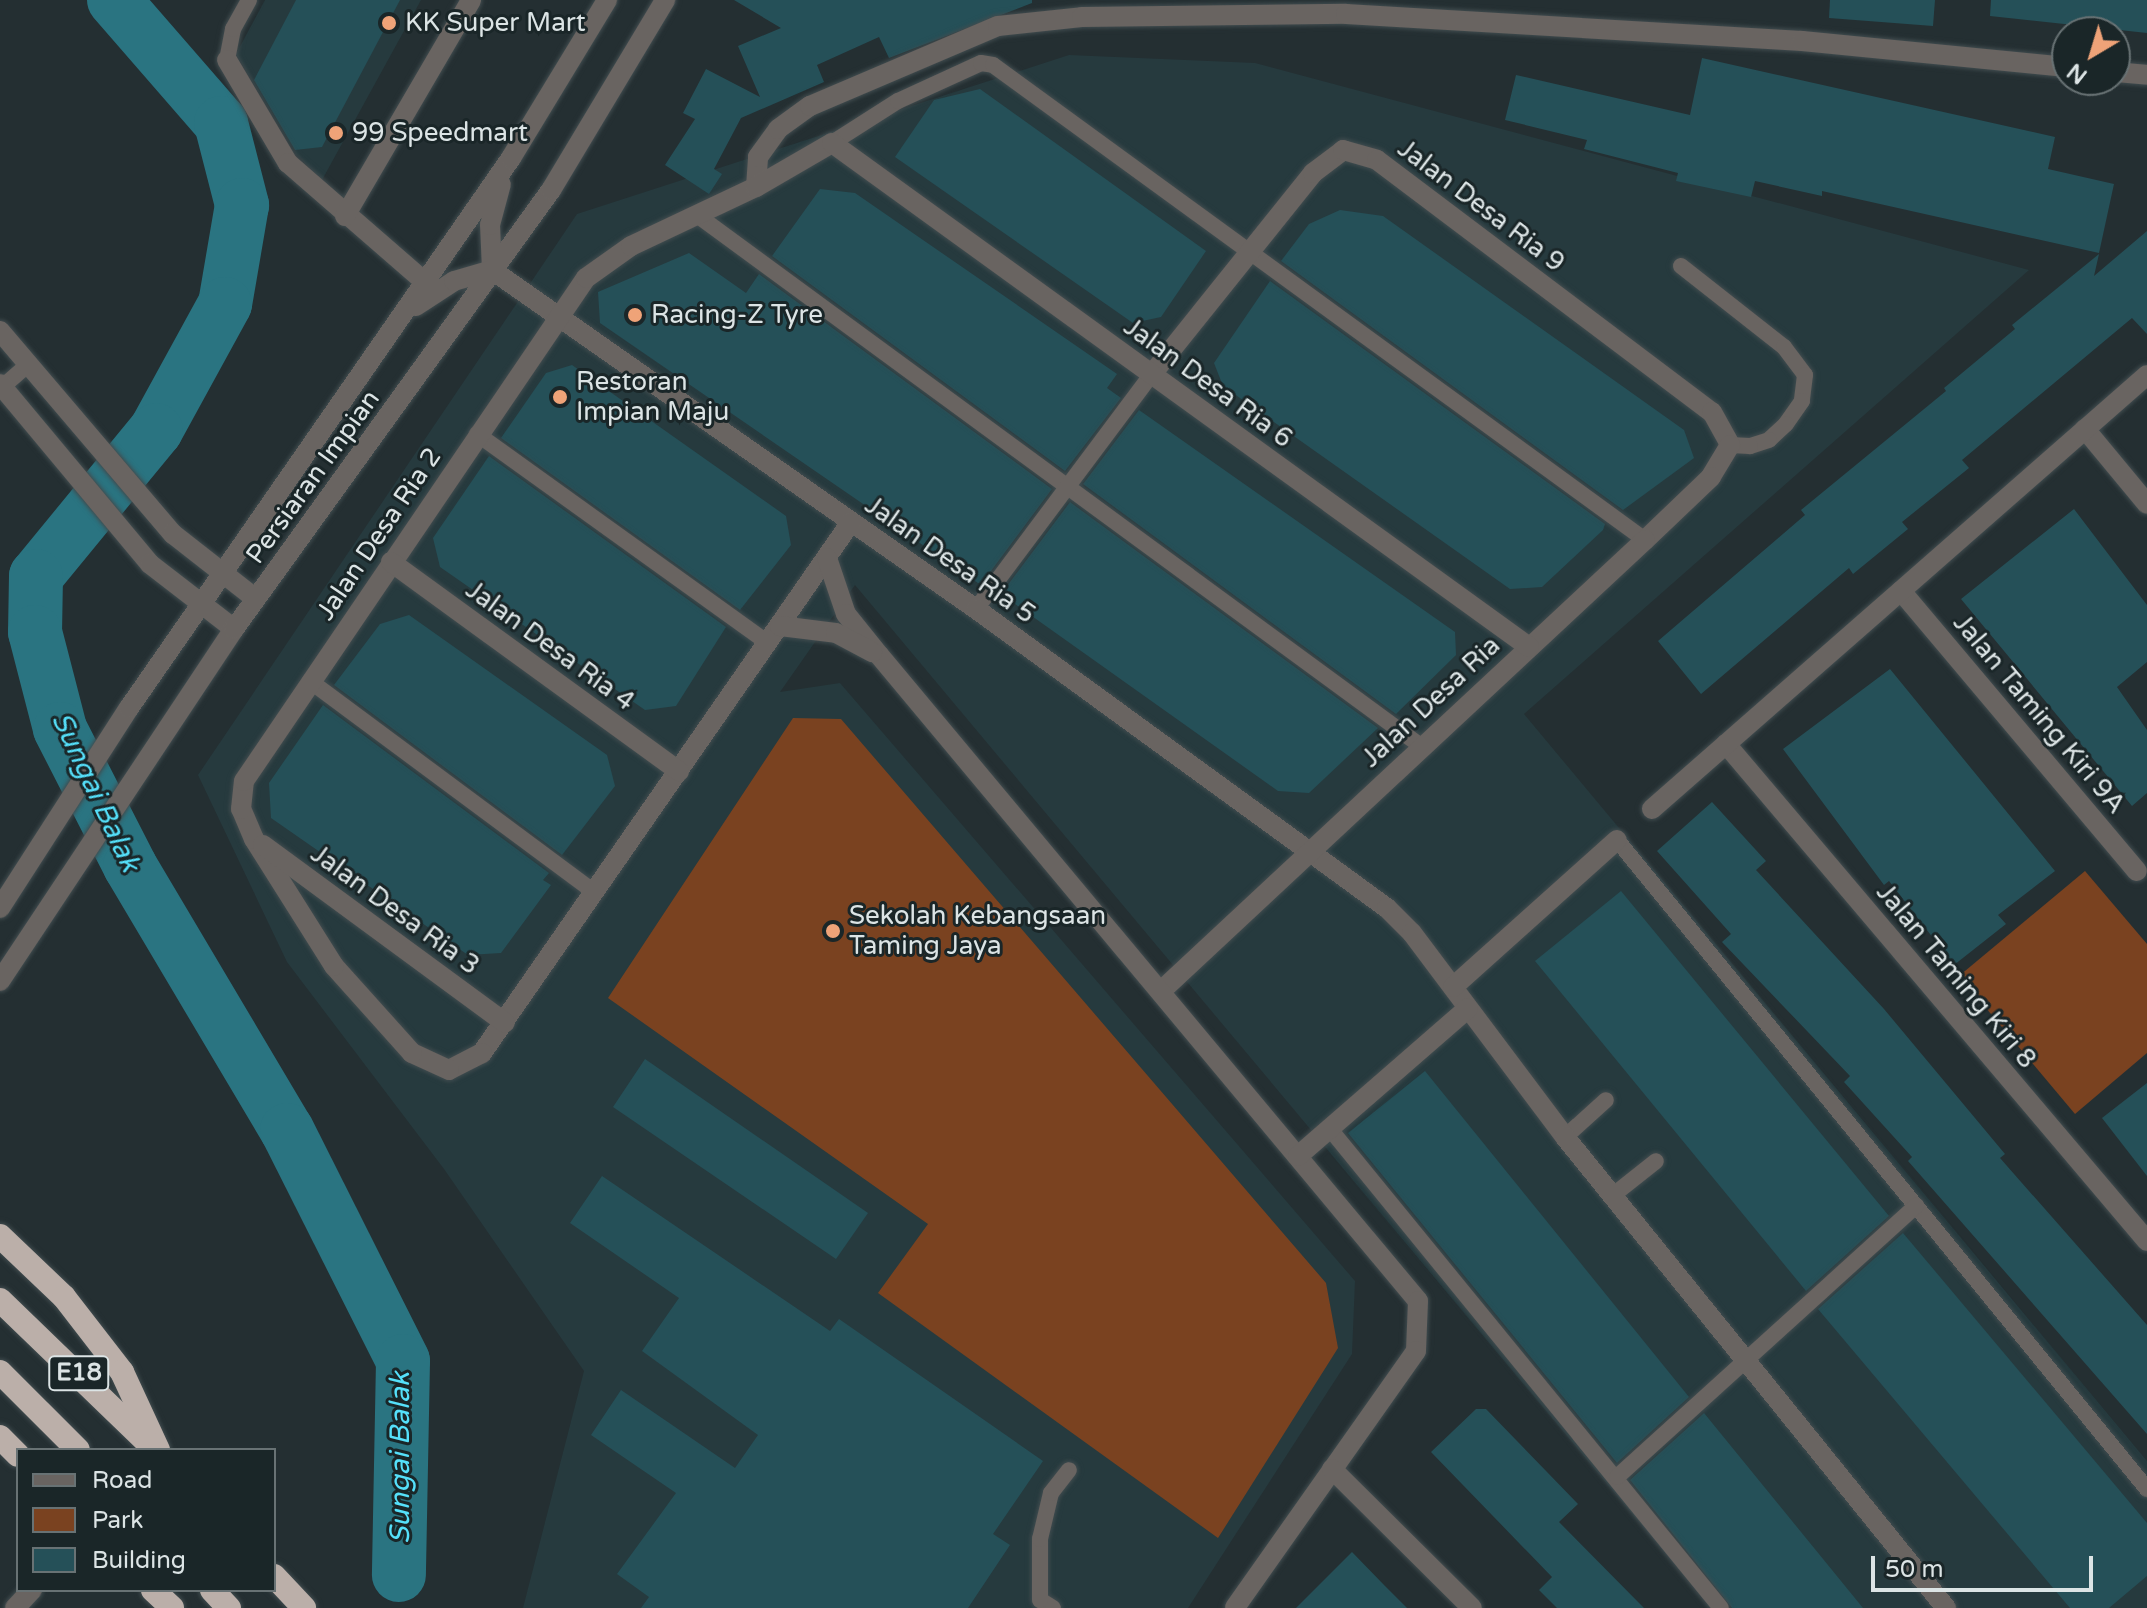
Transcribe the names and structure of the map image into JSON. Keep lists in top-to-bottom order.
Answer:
{
  "streets": {
    "highway": ["E18"],
    "street": [
      "Jalan Desa Ria 9",
      "Jalan Desa Ria 6",
      "Persiaran Impian",
      "Jalan Desa Ria 2",
      "Jalan Desa Ria 5",
      "Jalan Desa Ria 4",
      "Jalan Desa Ria",
      "Jalan Taming Kiri 9A",
      "Jalan Desa Ria 3",
      "Jalan Taming Kiri 8"
    ]
  },
  "crossings": [
    ["Jalan Desa Ria 9", "Jalan Desa Ria 6"],
    ["Jalan Desa Ria 9", "Jalan Desa Ria"],
    ["Jalan Desa Ria 6", "Jalan Desa Ria 2"],
    ["Jalan Desa Ria 6", "Jalan Desa Ria"],
    ["Persiaran Impian", "Jalan Desa Ria 5"],
    ["Jalan Desa Ria 2", "Jalan Desa Ria 5"],
    ["Jalan Desa Ria 2", "Jalan Desa Ria 4"],
    ["Jalan Desa Ria 2", "Jalan Desa Ria 3"],
    ["Jalan Desa Ria 5", "Jalan Desa Ria"]
  ],
  "water": ["Sungai Balak"],
  "places": [
    "KK Super Mart",
    "99 Speedmart",
    "Racing-Z Tyre",
    "Restoran Impian Maju",
    "Sekolah Kebangsaan Taming Jaya"
  ],
  "legend": ["Road", "Park", "Building"],
  "scale_bar": "50 m",
  "north": "bottom left"
}
